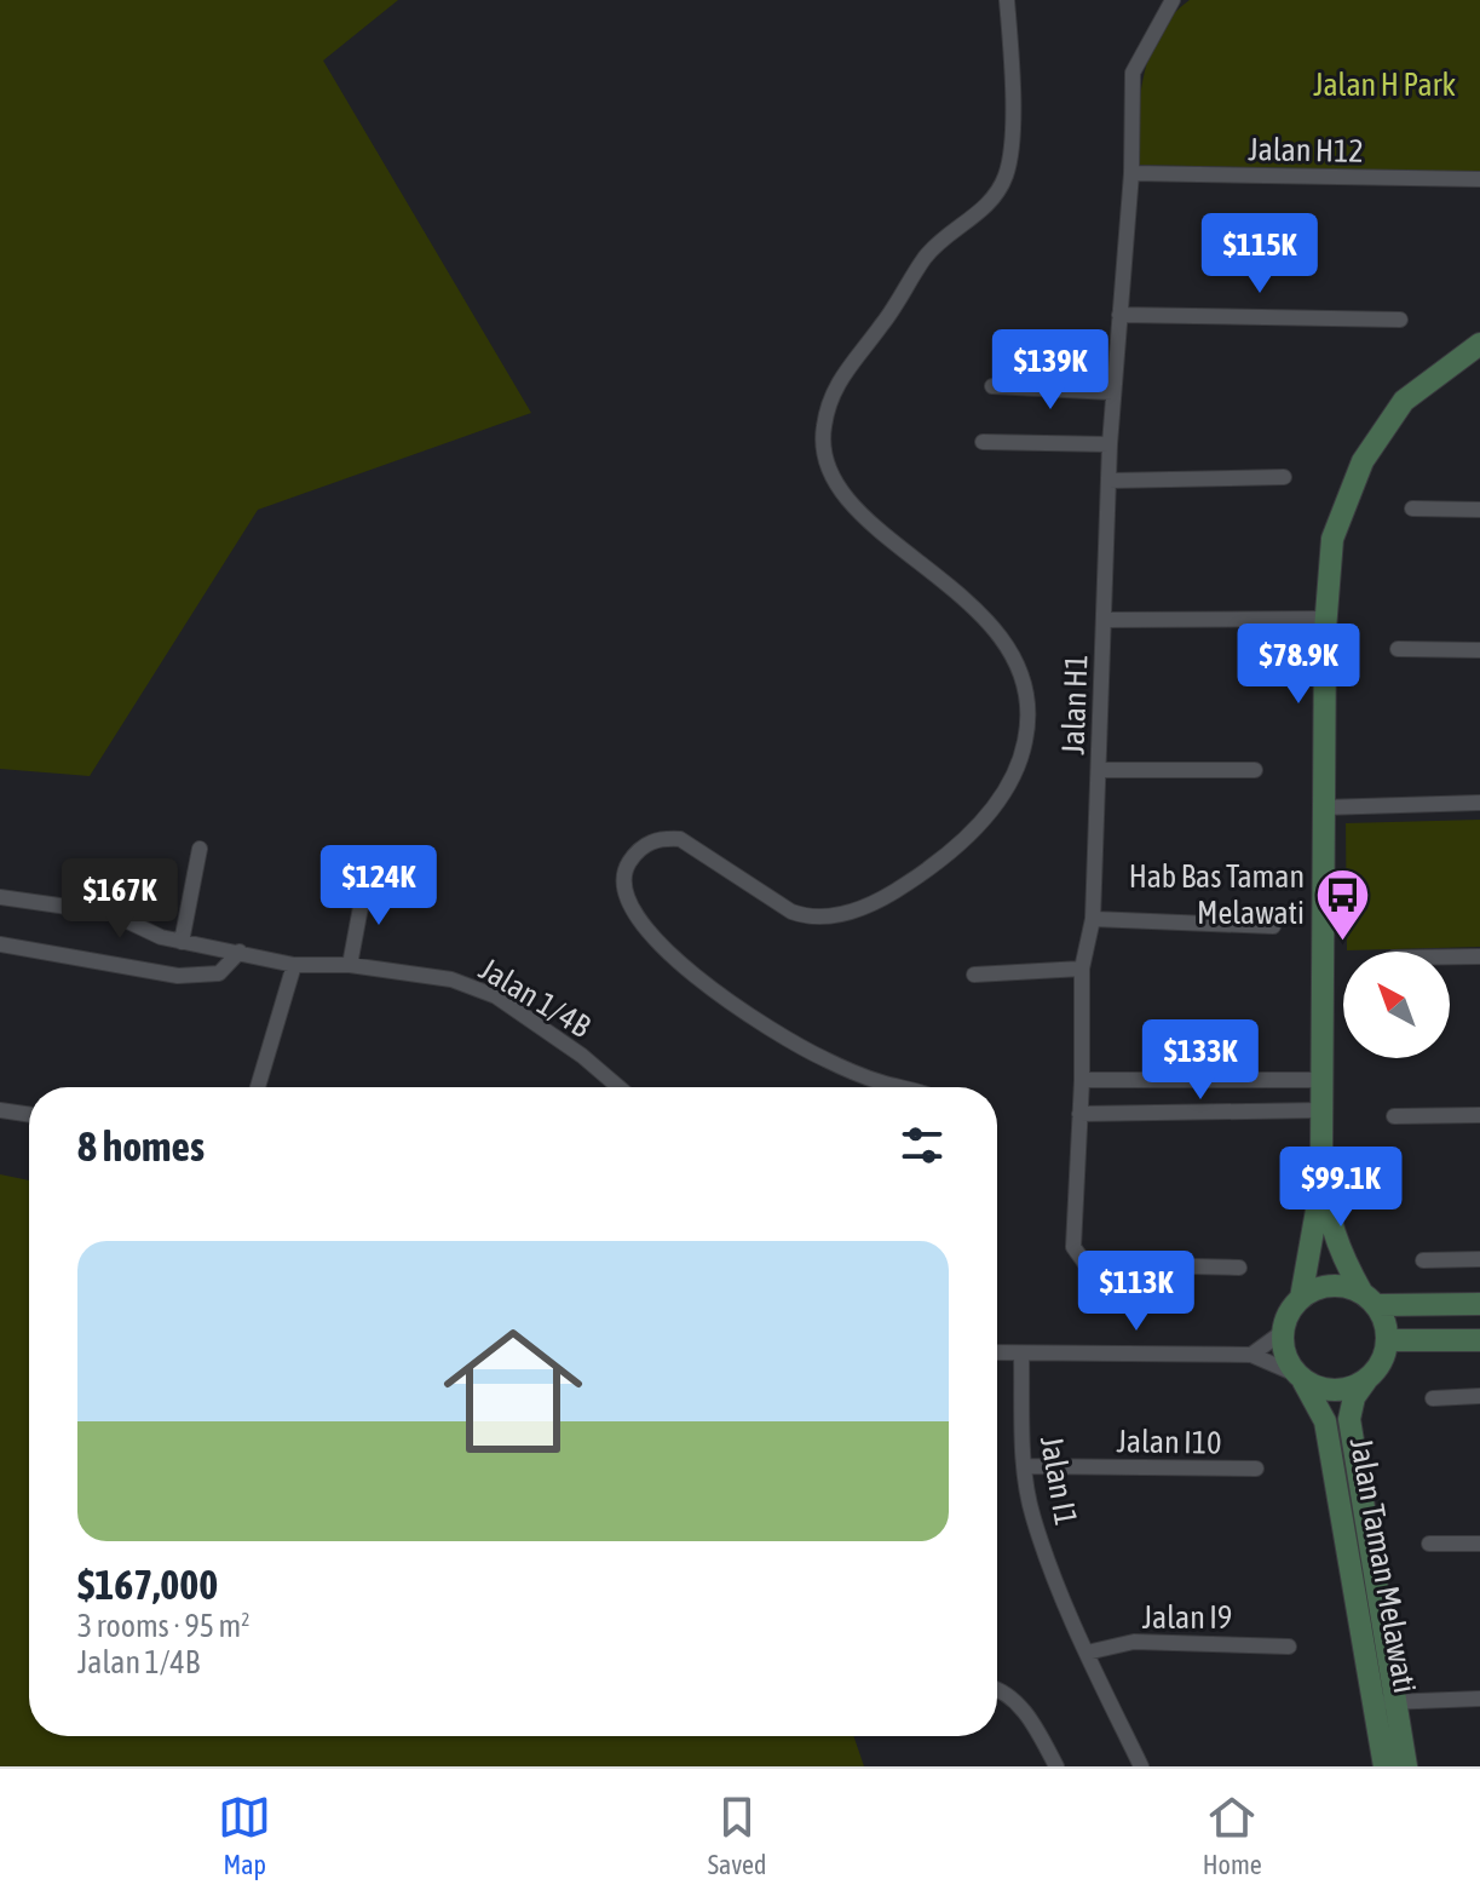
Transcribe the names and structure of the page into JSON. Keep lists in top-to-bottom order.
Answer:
{
  "streets": {
    "main road": ["Jalan Taman Melawati"],
    "street": [
      "Jalan H12",
      "Jalan H1",
      "Jalan 1/4B",
      "Jalan I10",
      "Jalan I1",
      "Jalan I9"
    ]
  },
  "crossings": [
    ["Jalan H12", "Jalan H1"],
    ["Jalan I10", "Jalan I1"],
    ["Jalan I1", "Jalan I9"]
  ],
  "parks": ["Jalan H Park"],
  "places": {
    "bus stop": ["Hab Bas Taman Melawati"]
  },
  "north": "top left",
  "page": {
    "price": [
      "$115K",
      "$139K",
      "$78.9K",
      "$124K",
      "$167K",
      "$133K",
      "$99.1K",
      "$113K"
    ],
    "heading": "8 homes",
    "list": [
      {
        "name": "$167,000",
        "note": "3 rooms · 95 m² · Jalan 1/4B"
      }
    ],
    "tabs": ["Map", "Saved", "Home"]
  }
}
